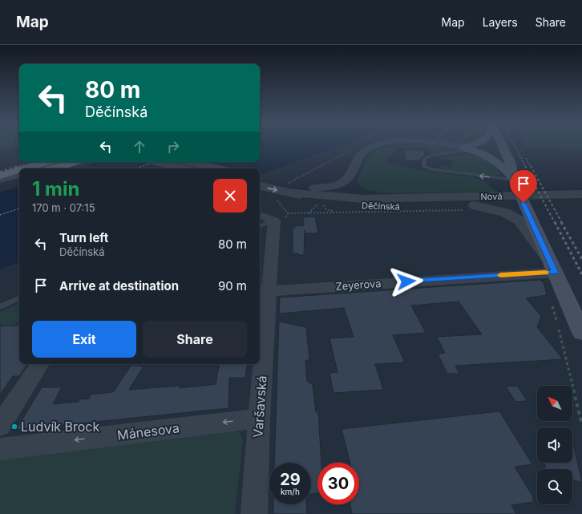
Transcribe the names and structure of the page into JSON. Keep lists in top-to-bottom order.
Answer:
{
  "streets": {
    "main road": ["Děčínská"],
    "street": [
      "Nová",
      "Zeyerova",
      "Varšavská",
      "Mánesova"
    ]
  },
  "crossings": [
    ["Nová", "Děčínská"],
    ["Děčínská", "Zeyerova"],
    ["Zeyerova", "Varšavská"],
    ["Varšavská", "Mánesova"]
  ],
  "one_way": ["Mánesova"],
  "places": ["Ludvík Brock"],
  "north": "top left",
  "page": {
    "header": "Map",
    "nav": ["Map", "Layers", "Share"],
    "turn": ["80 m", "Děčínská"],
    "heading": ["1 min", "170 m · 07:15"],
    "list": [
      {
        "name": "Turn left",
        "note": "Děčínská",
        "value": "80 m"
      },
      {
        "name": "Arrive at destination",
        "value": "90 m"
      }
    ],
    "buttons": ["Exit", "Share"],
    "speed": "29 km/h",
    "limit": "30"
  }
}
